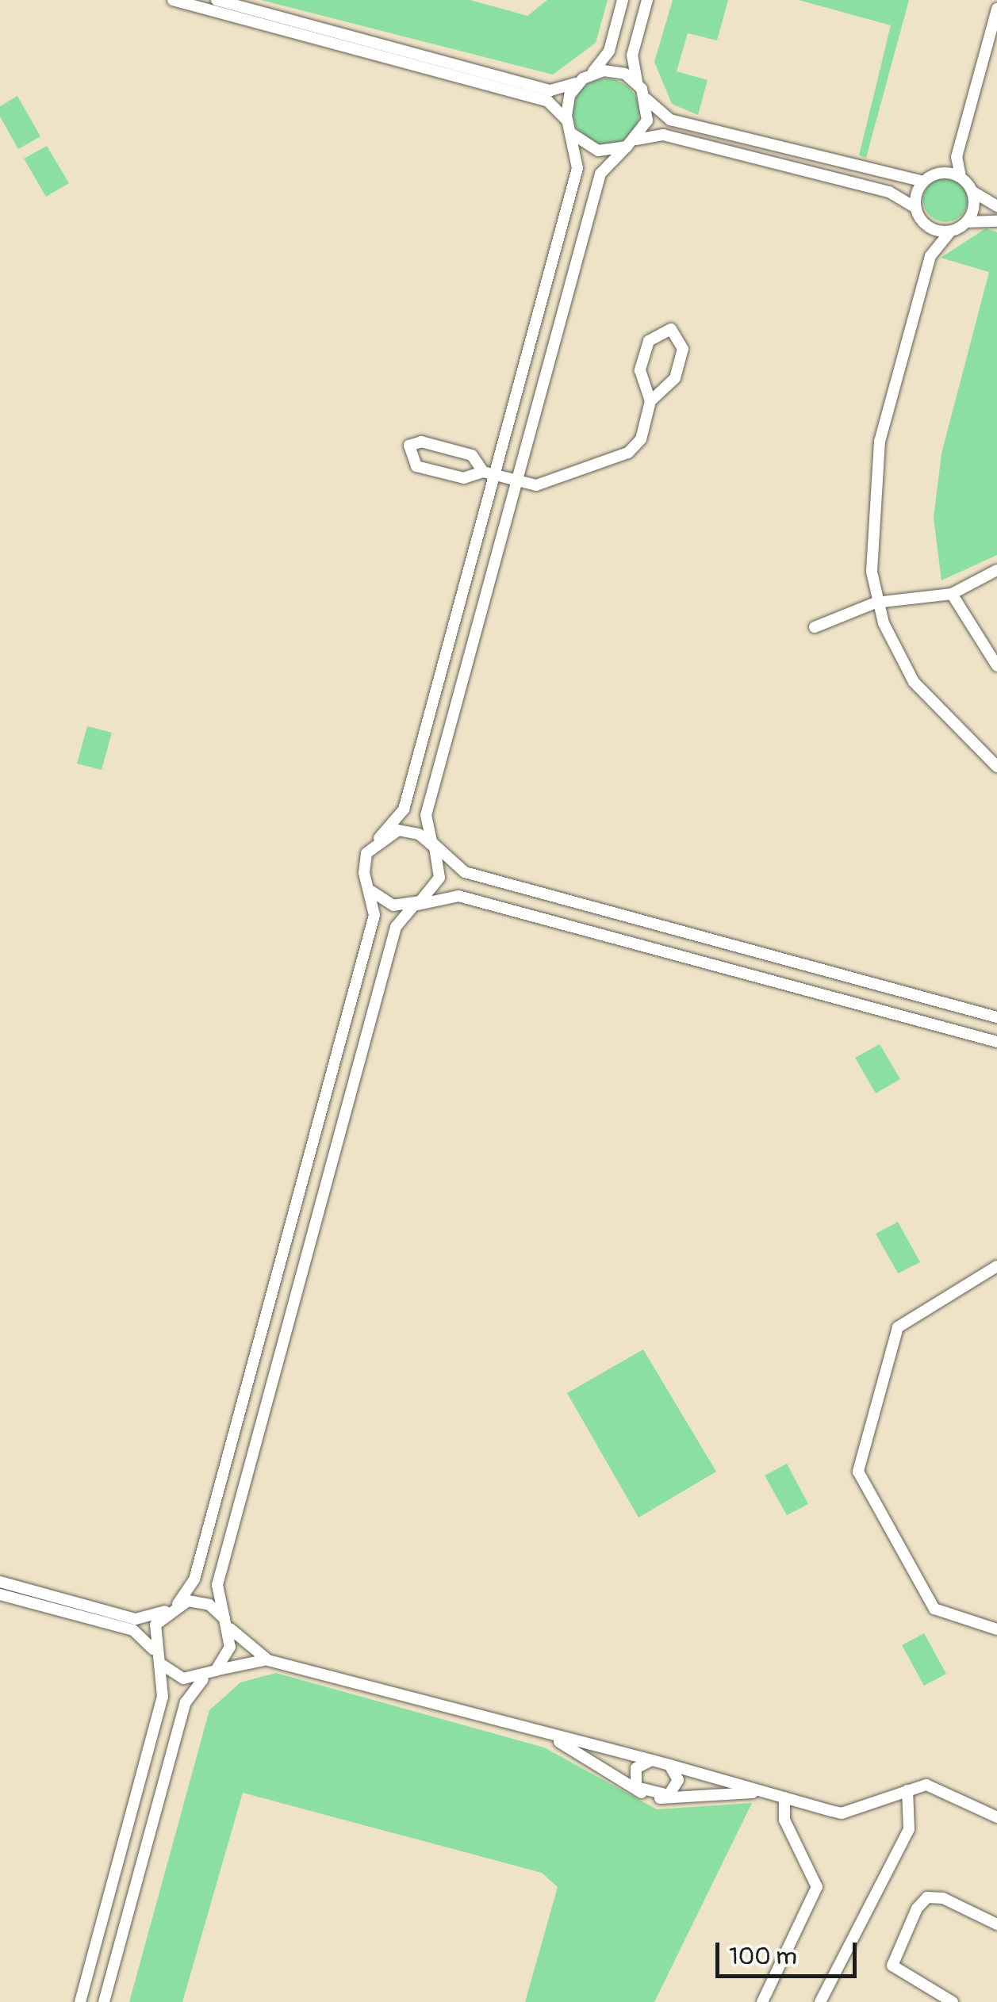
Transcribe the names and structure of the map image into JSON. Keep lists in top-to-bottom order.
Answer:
{
  "scale_bar": "100 m"
}
